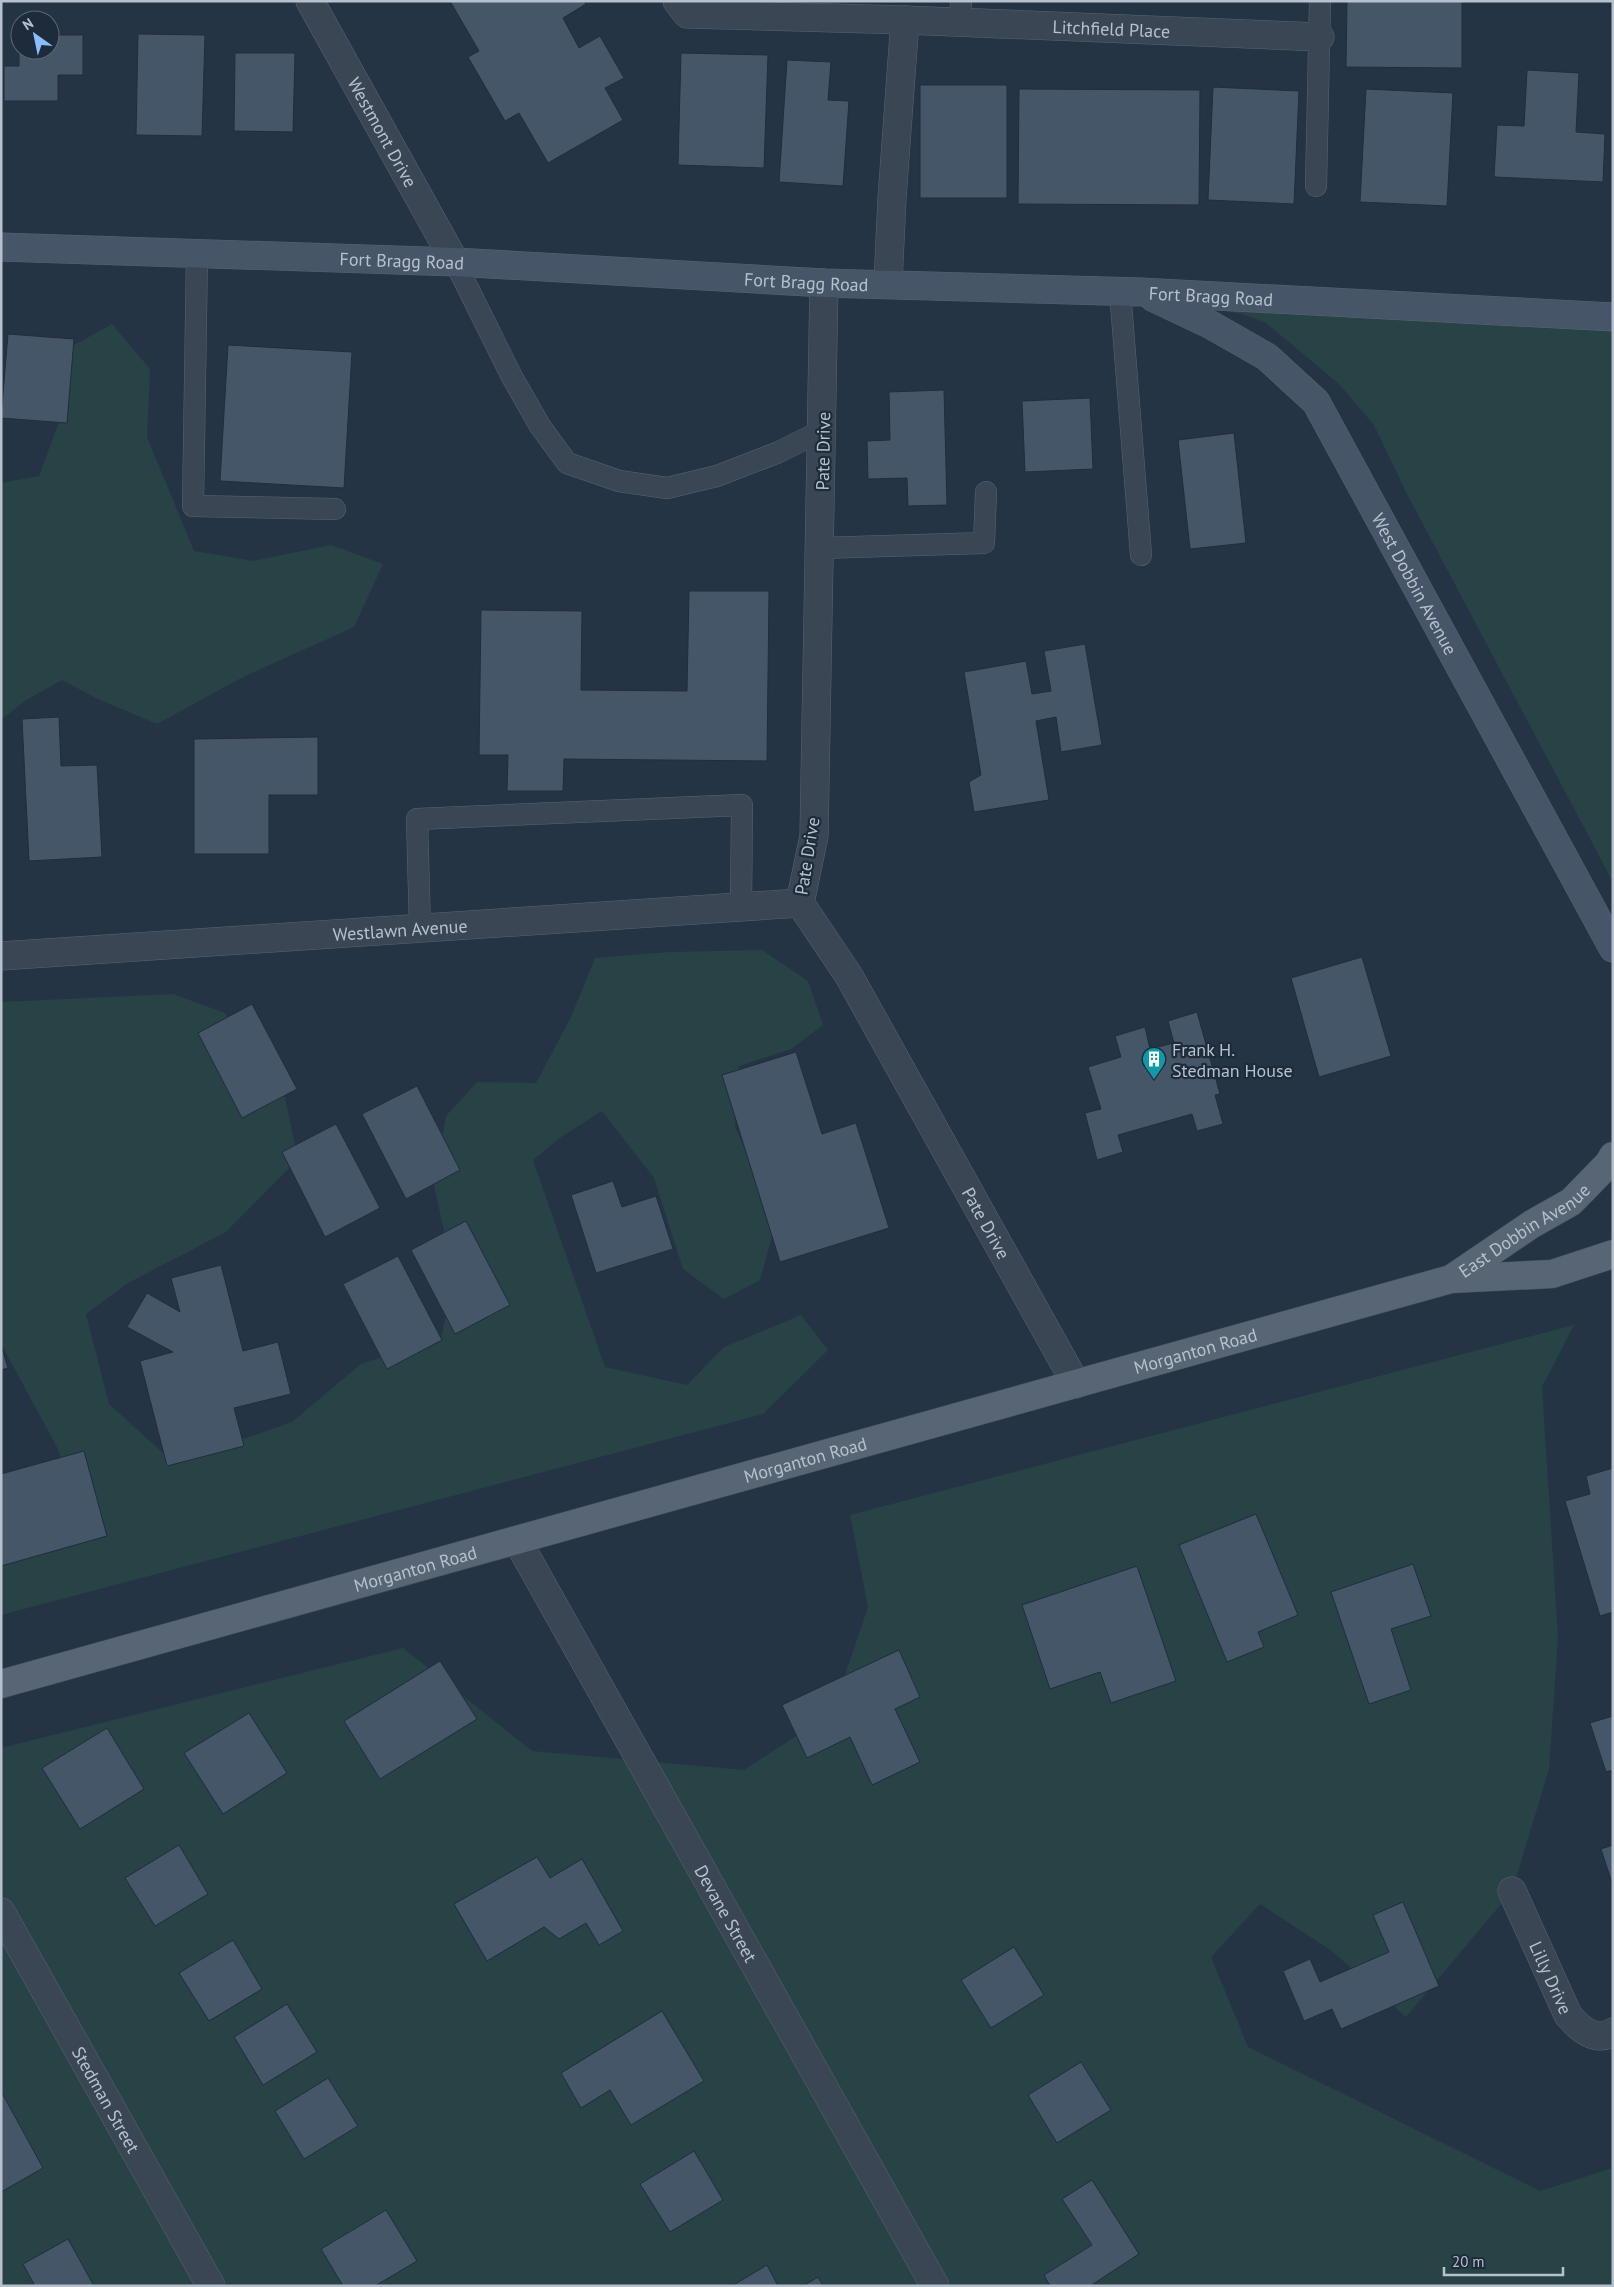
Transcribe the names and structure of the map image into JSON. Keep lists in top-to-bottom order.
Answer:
{
  "streets": {
    "main road": [
      "Fort Bragg Road",
      "West Dobbin Avenue",
      "East Dobbin Avenue",
      "Morganton Road"
    ],
    "street": [
      "Litchfield Place",
      "Westmont Drive",
      "Pate Drive",
      "Westlawn Avenue",
      "Devane Street",
      "Lilly Drive",
      "Stedman Street"
    ]
  },
  "crossings": [
    ["Westmont Drive", "Fort Bragg Road"],
    ["Fort Bragg Road", "Pate Drive"],
    ["Fort Bragg Road", "West Dobbin Avenue"],
    ["Pate Drive", "Westlawn Avenue"],
    ["Pate Drive", "Morganton Road"],
    ["East Dobbin Avenue", "Morganton Road"],
    ["Morganton Road", "Devane Street"]
  ],
  "places": {
    "building": ["Frank H. Stedman House"]
  },
  "scale_bar": "20 m",
  "north": "top left"
}
